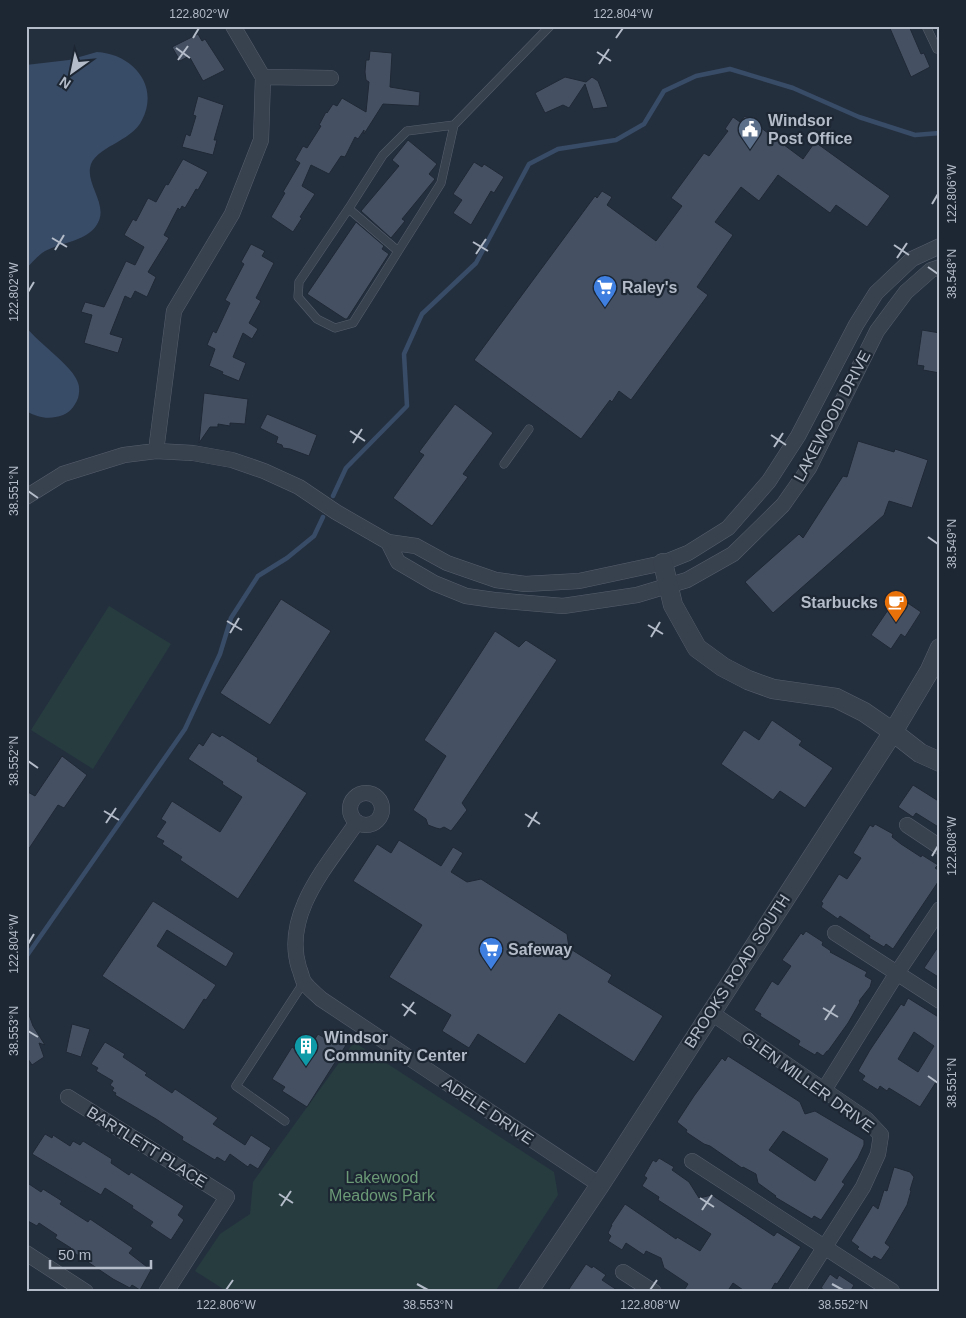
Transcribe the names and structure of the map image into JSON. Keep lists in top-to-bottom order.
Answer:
{
  "streets": {
    "street": [
      "LAKEWOOD DRIVE",
      "BROOKS ROAD SOUTH",
      "GLEN MILLER DRIVE",
      "ADELE DRIVE",
      "BARTLETT PLACE"
    ]
  },
  "crossings": [
    ["BROOKS ROAD SOUTH", "GLEN MILLER DRIVE"],
    ["BROOKS ROAD SOUTH", "ADELE DRIVE"]
  ],
  "parks": ["Lakewood Meadows Park"],
  "places": {
    "public building": ["Windsor Post Office"],
    "supermarket": ["Raley's", "Safeway"],
    "cafe": ["Starbucks"],
    "building": ["Windsor Community Center"]
  },
  "scale_bar": "50 m",
  "north": "bottom left",
  "coordinates": [
    "122.802°W",
    "122.804°W",
    "122.806°W",
    "38.548°N",
    "38.551°N",
    "38.549°N",
    "38.552°N",
    "122.808°W",
    "38.553°N"
  ]
}
